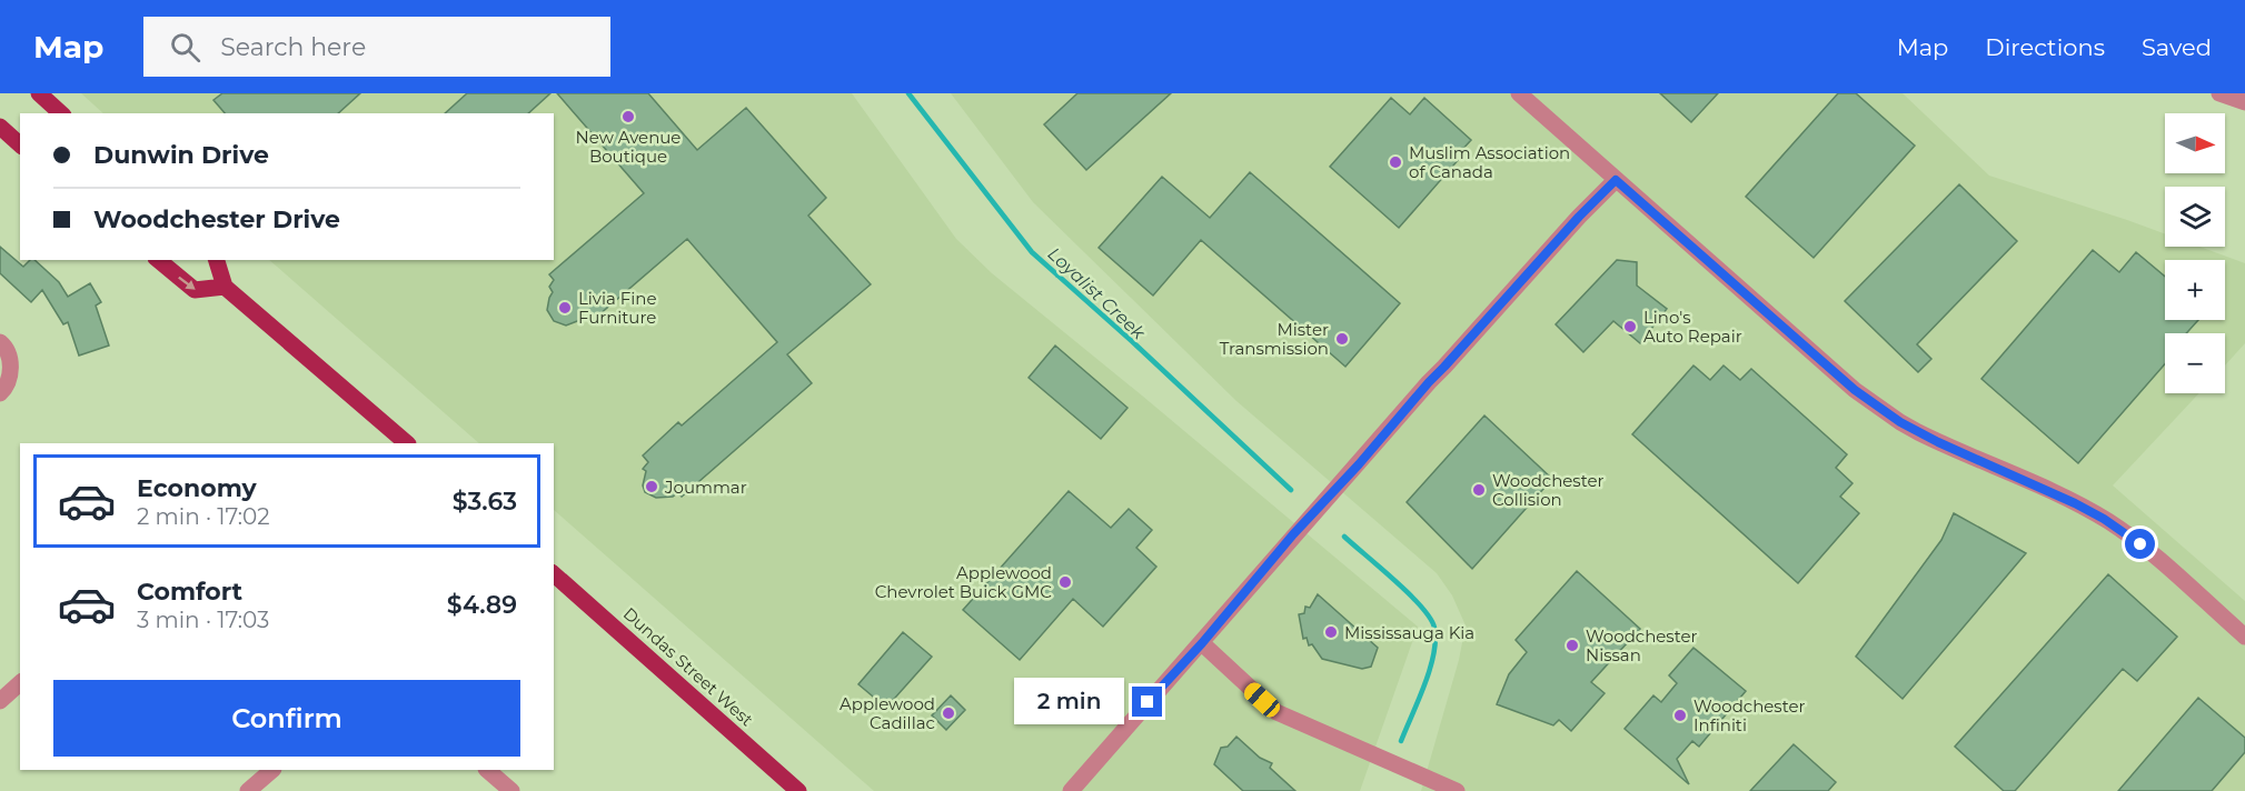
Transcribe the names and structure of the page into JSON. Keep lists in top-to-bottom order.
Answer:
{
  "streets": {
    "main road": ["Dundas Street West"]
  },
  "water": ["Loyalist Creek"],
  "places": [
    "New Avenue Boutique",
    "Muslim Association of Canada",
    "Livia Fine Furniture",
    "Lino's Auto Repair",
    "Mister Transmission",
    "Joummar",
    "Woodchester Collision",
    "Applewood Chevrolet Buick GMC",
    "Mississauga Kia",
    "Woodchester Nissan",
    "Applewood Cadillac",
    "Woodchester Infiniti"
  ],
  "north": "right",
  "page": {
    "header": "Map",
    "search": "Search here",
    "nav": ["Map", "Directions", "Saved"],
    "map_buttons": ["+", "−"],
    "banner": ["Dunwin Drive", "Woodchester Drive"],
    "list": [
      {
        "name": "Economy",
        "note": "2 min · 17:02",
        "value": "$3.63"
      },
      {
        "name": "Comfort",
        "note": "3 min · 17:03",
        "value": "$4.89"
      }
    ],
    "buttons": "Confirm",
    "bubble": "2 min"
  }
}
